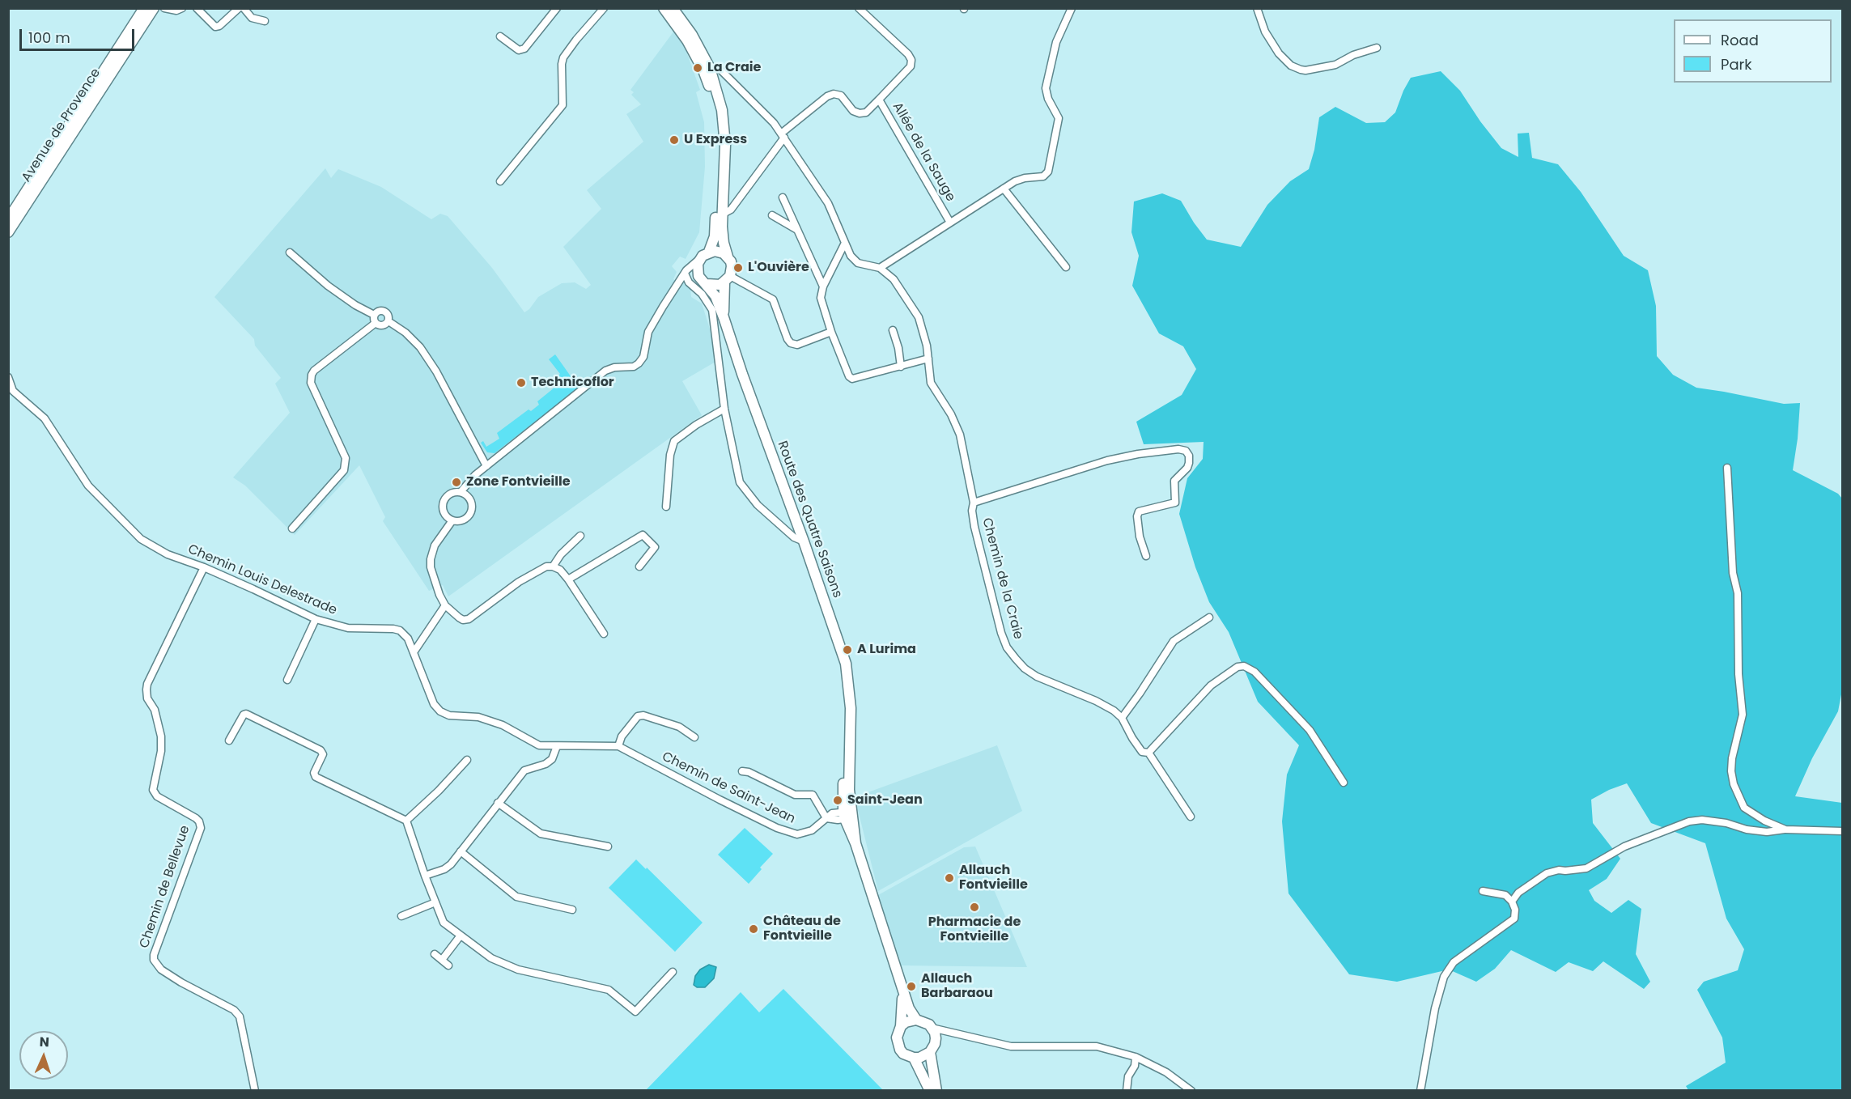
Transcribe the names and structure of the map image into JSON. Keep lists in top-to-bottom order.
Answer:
{
  "streets": {
    "main road": ["Avenue de Provence", "Route des Quatre Saisons"],
    "street": [
      "Allée de la Sauge",
      "Chemin de la Craie",
      "Chemin Louis Delestrade",
      "Chemin de Saint-Jean",
      "Chemin de Bellevue"
    ]
  },
  "crossings": [
    ["Allée de la Sauge", "Chemin de la Craie"],
    ["Route des Quatre Saisons", "Chemin de Saint-Jean"],
    ["Chemin Louis Delestrade", "Chemin de Saint-Jean"],
    ["Chemin Louis Delestrade", "Chemin de Bellevue"]
  ],
  "places": [
    "La Craie",
    "U Express",
    "L'Ouvière",
    "Technicoflor",
    "Zone Fontvieille",
    "A Lurima",
    "Saint-Jean",
    "Allauch Fontvieille",
    "Pharmacie de Fontvieille",
    "Château de Fontvieille",
    "Allauch Barbaraou"
  ],
  "legend": ["Road", "Park"],
  "scale_bar": "100 m",
  "north": "top"
}
